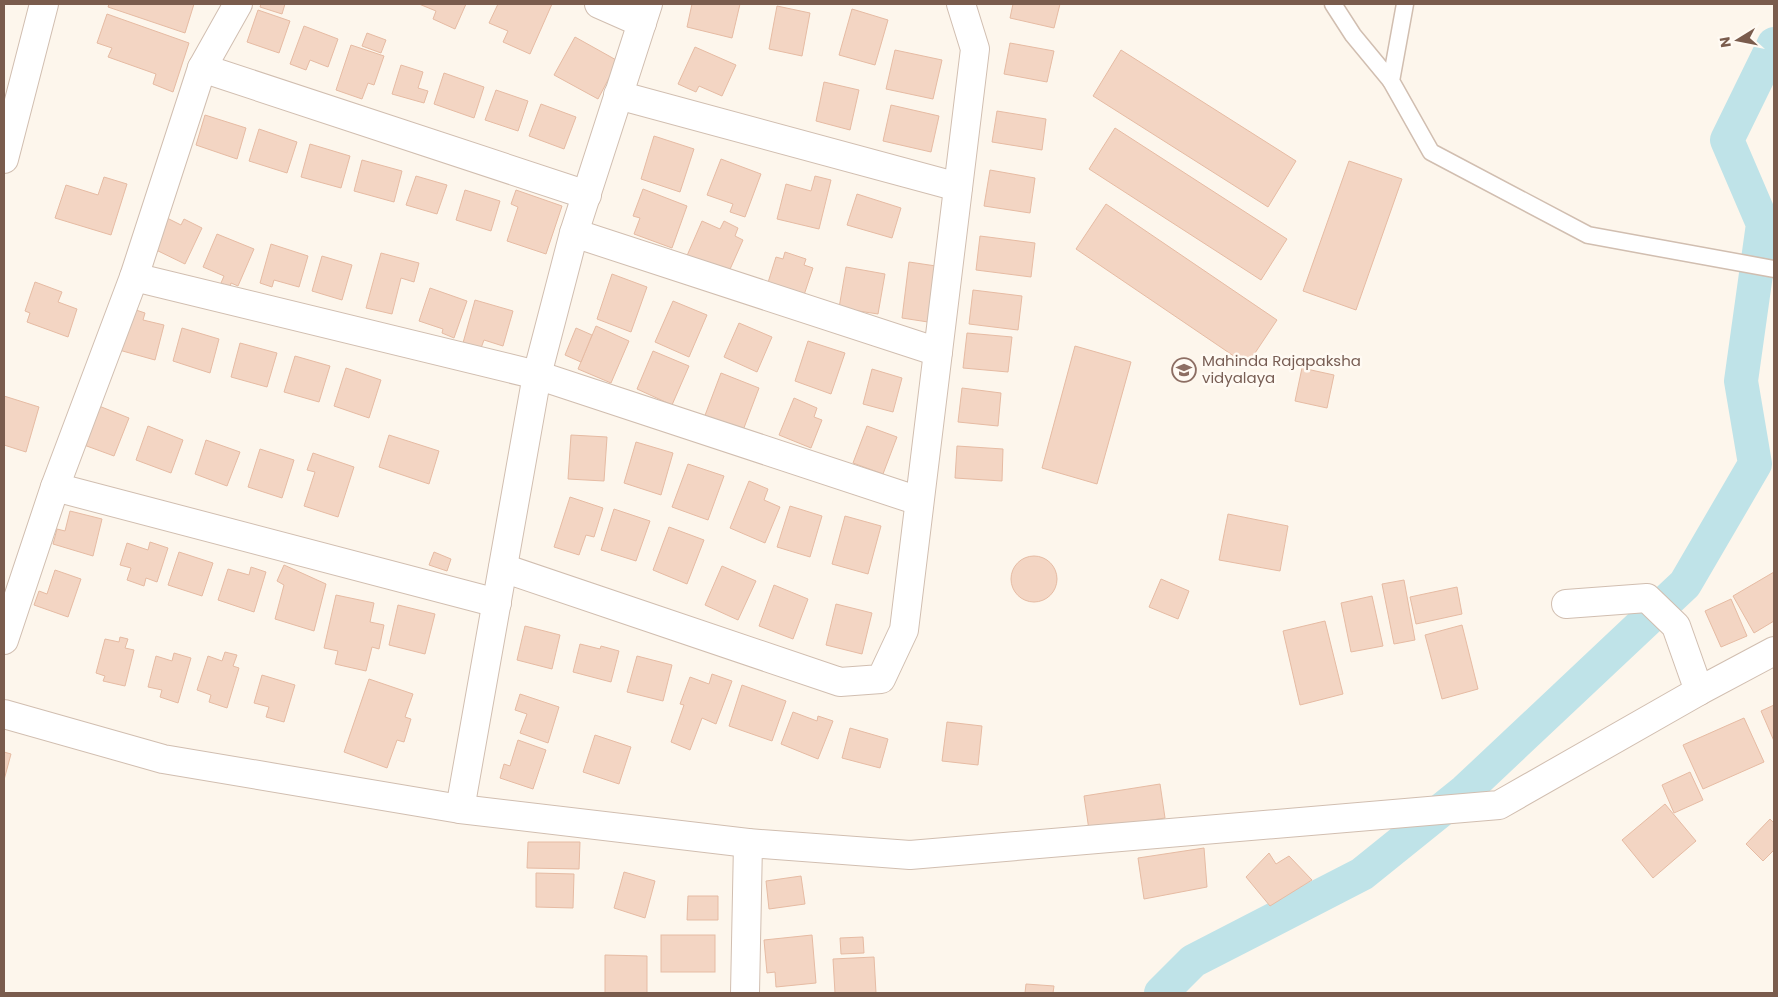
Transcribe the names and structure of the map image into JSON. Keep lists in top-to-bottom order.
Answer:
{
  "places": {
    "school or university": ["Mahinda Rajapaksha vidyalaya"]
  },
  "north": "left"
}
